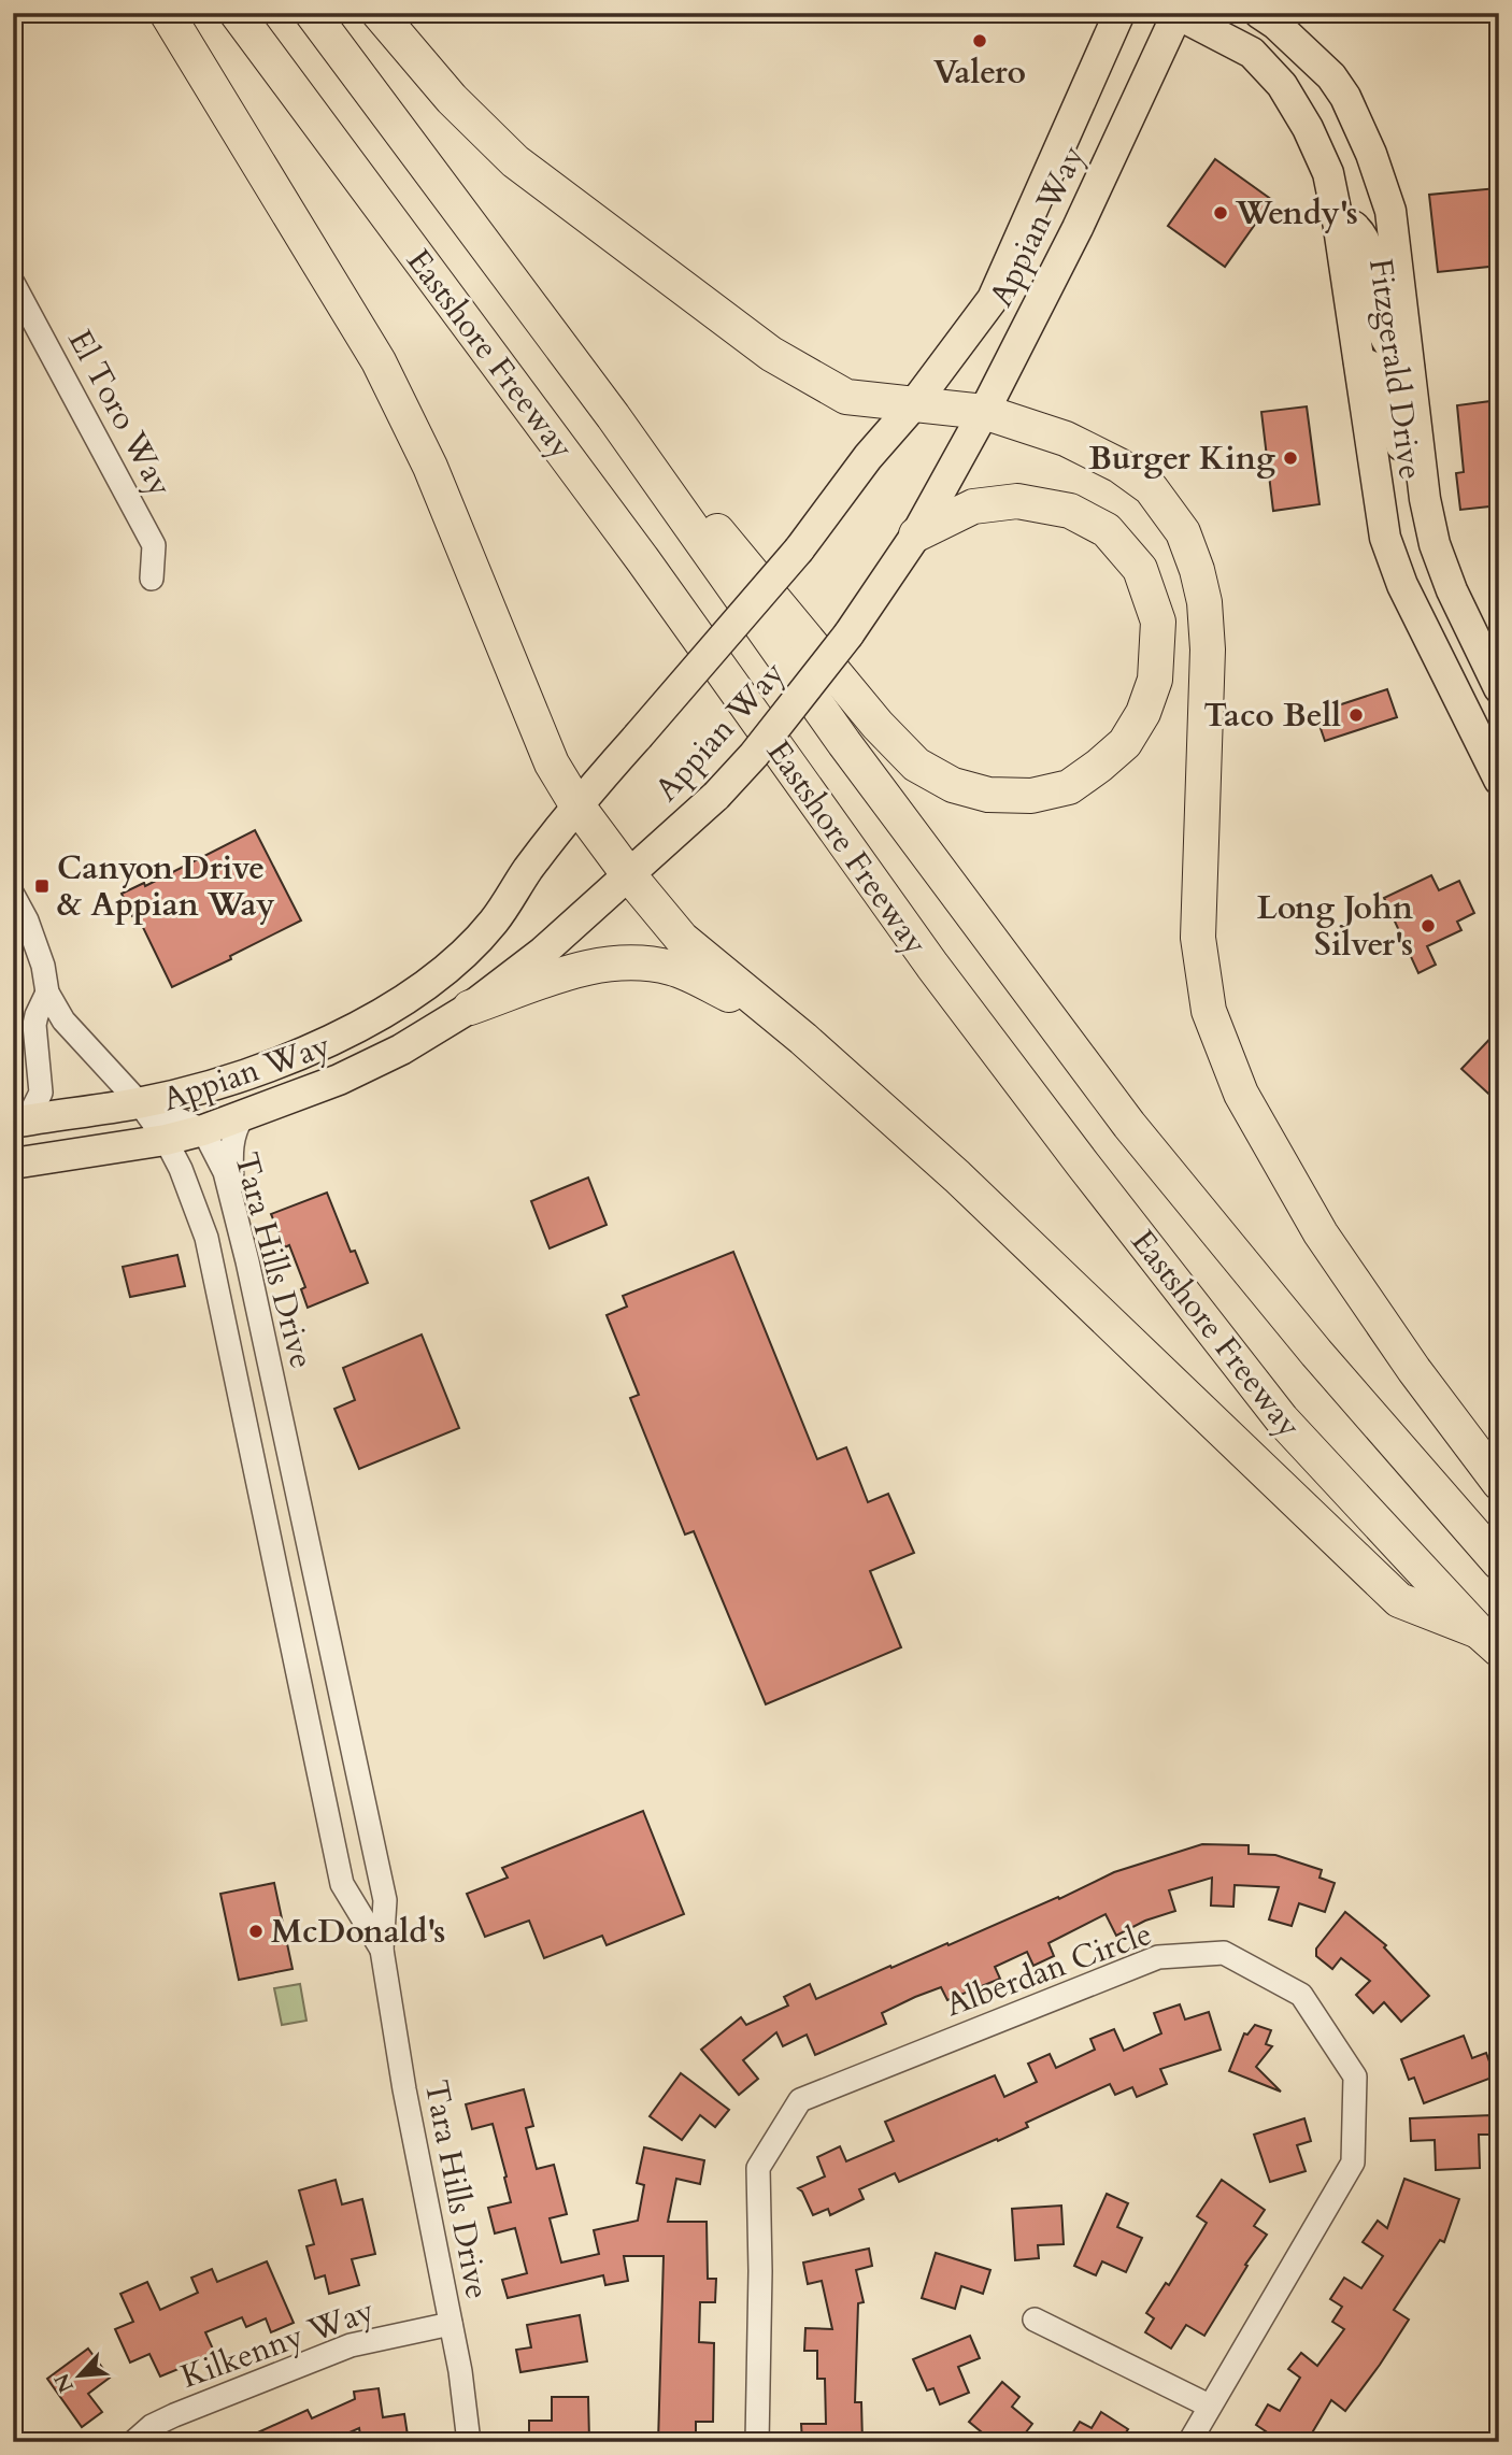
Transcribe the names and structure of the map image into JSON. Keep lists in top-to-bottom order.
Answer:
{
  "streets": {
    "highway": ["Eastshore Freeway"],
    "main road": ["Appian Way", "Fitzgerald Drive"],
    "street": [
      "El Toro Way",
      "Tara Hills Drive",
      "Alberdan Circle",
      "Kilkenny Way"
    ]
  },
  "crossings": [
    ["Appian Way", "Fitzgerald Drive"],
    ["Appian Way", "Tara Hills Drive"],
    ["Tara Hills Drive", "Kilkenny Way"]
  ],
  "places": {
    "other": [
      "Valero",
      "Wendy's",
      "Burger King",
      "Taco Bell",
      "Long John Silver's",
      "McDonald's"
    ],
    "transit": ["Canyon Drive & Appian Way"]
  },
  "north": "bottom left"
}
